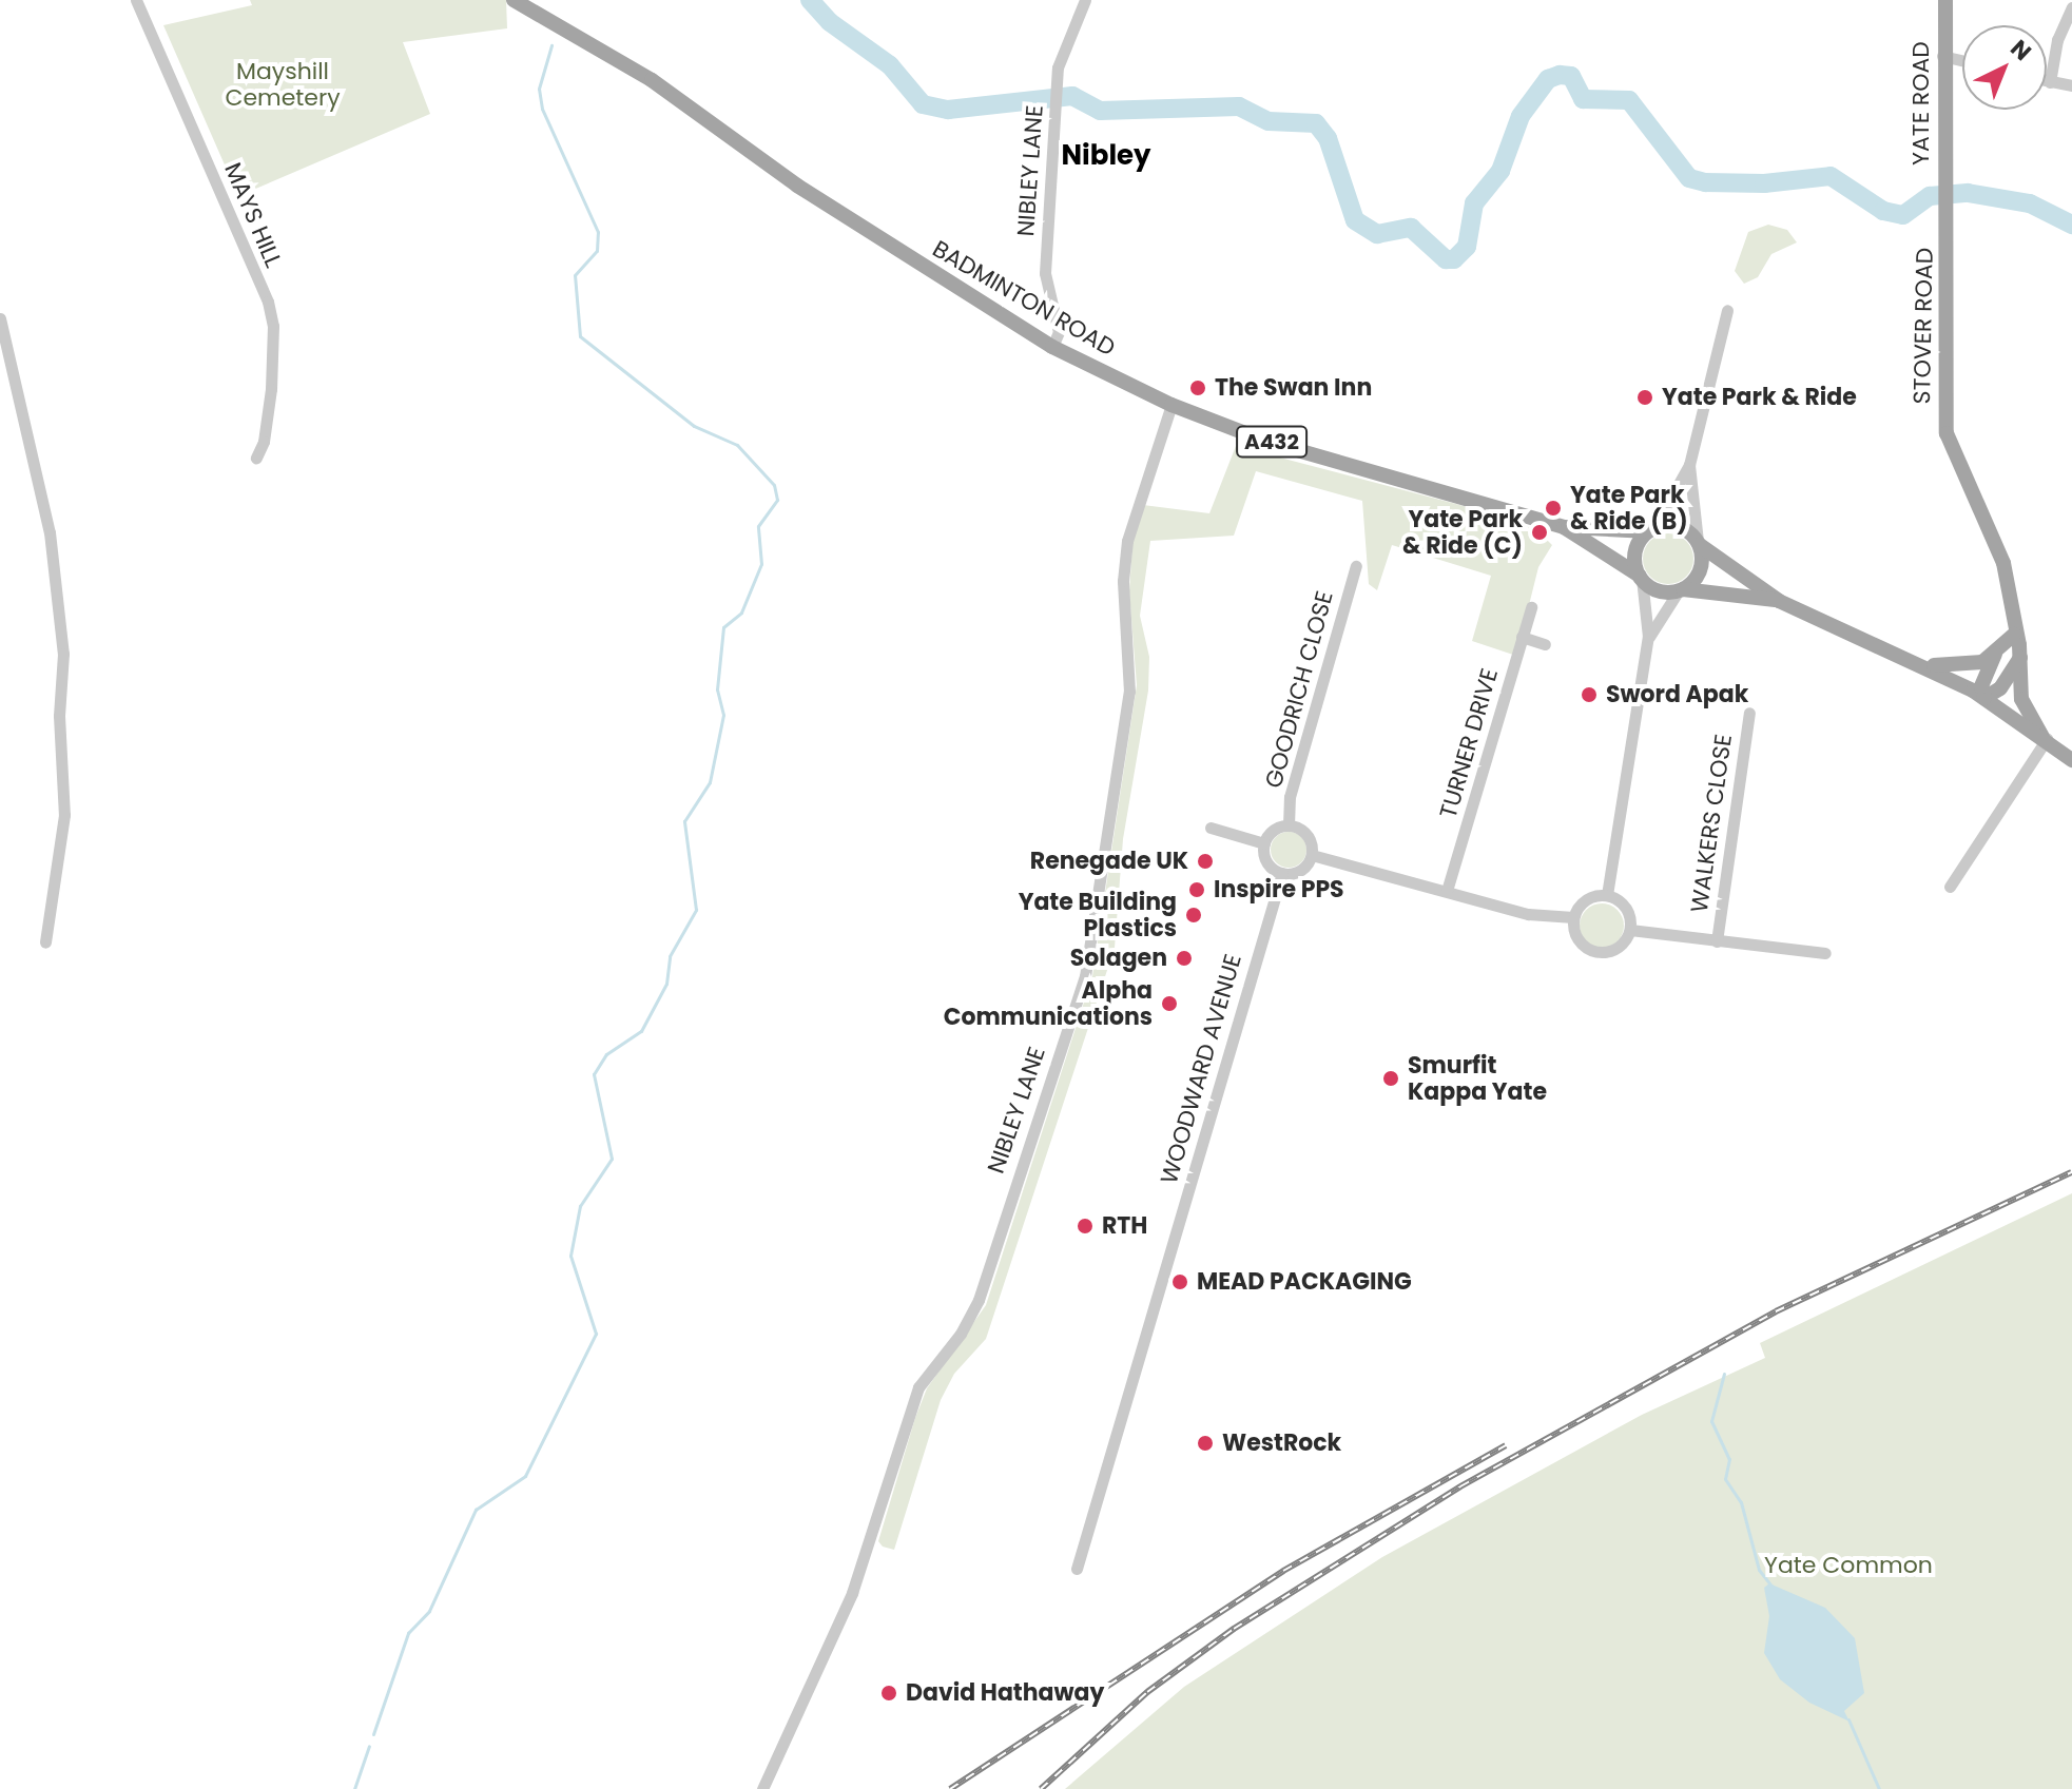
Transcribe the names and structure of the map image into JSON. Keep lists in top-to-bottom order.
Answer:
{
  "streets": {
    "main road": [
      "YATE ROAD",
      "BADMINTON ROAD",
      "STOVER ROAD",
      "A432"
    ],
    "street": [
      "NIBLEY LANE",
      "MAYS HILL",
      "GOODRICH CLOSE",
      "TURNER DRIVE",
      "WALKERS CLOSE",
      "WOODWARD AVENUE"
    ]
  },
  "crossings": [
    ["YATE ROAD", "STOVER ROAD"],
    ["NIBLEY LANE", "BADMINTON ROAD"],
    ["GOODRICH CLOSE", "WOODWARD AVENUE"]
  ],
  "districts": ["Nibley"],
  "parks": ["Mayshill Cemetery", "Yate Common"],
  "places": [
    "The Swan Inn",
    "Yate Park & Ride",
    "Yate Park & Ride (B)",
    "Yate Park & Ride (C)",
    "Sword Apak",
    "Renegade UK",
    "Inspire PPS",
    "Yate Building Plastics",
    "Solagen",
    "Alpha Communications",
    "Smurfit Kappa Yate",
    "RTH",
    "MEAD PACKAGING",
    "WestRock",
    "David Hathaway"
  ],
  "north": "top right"
}
